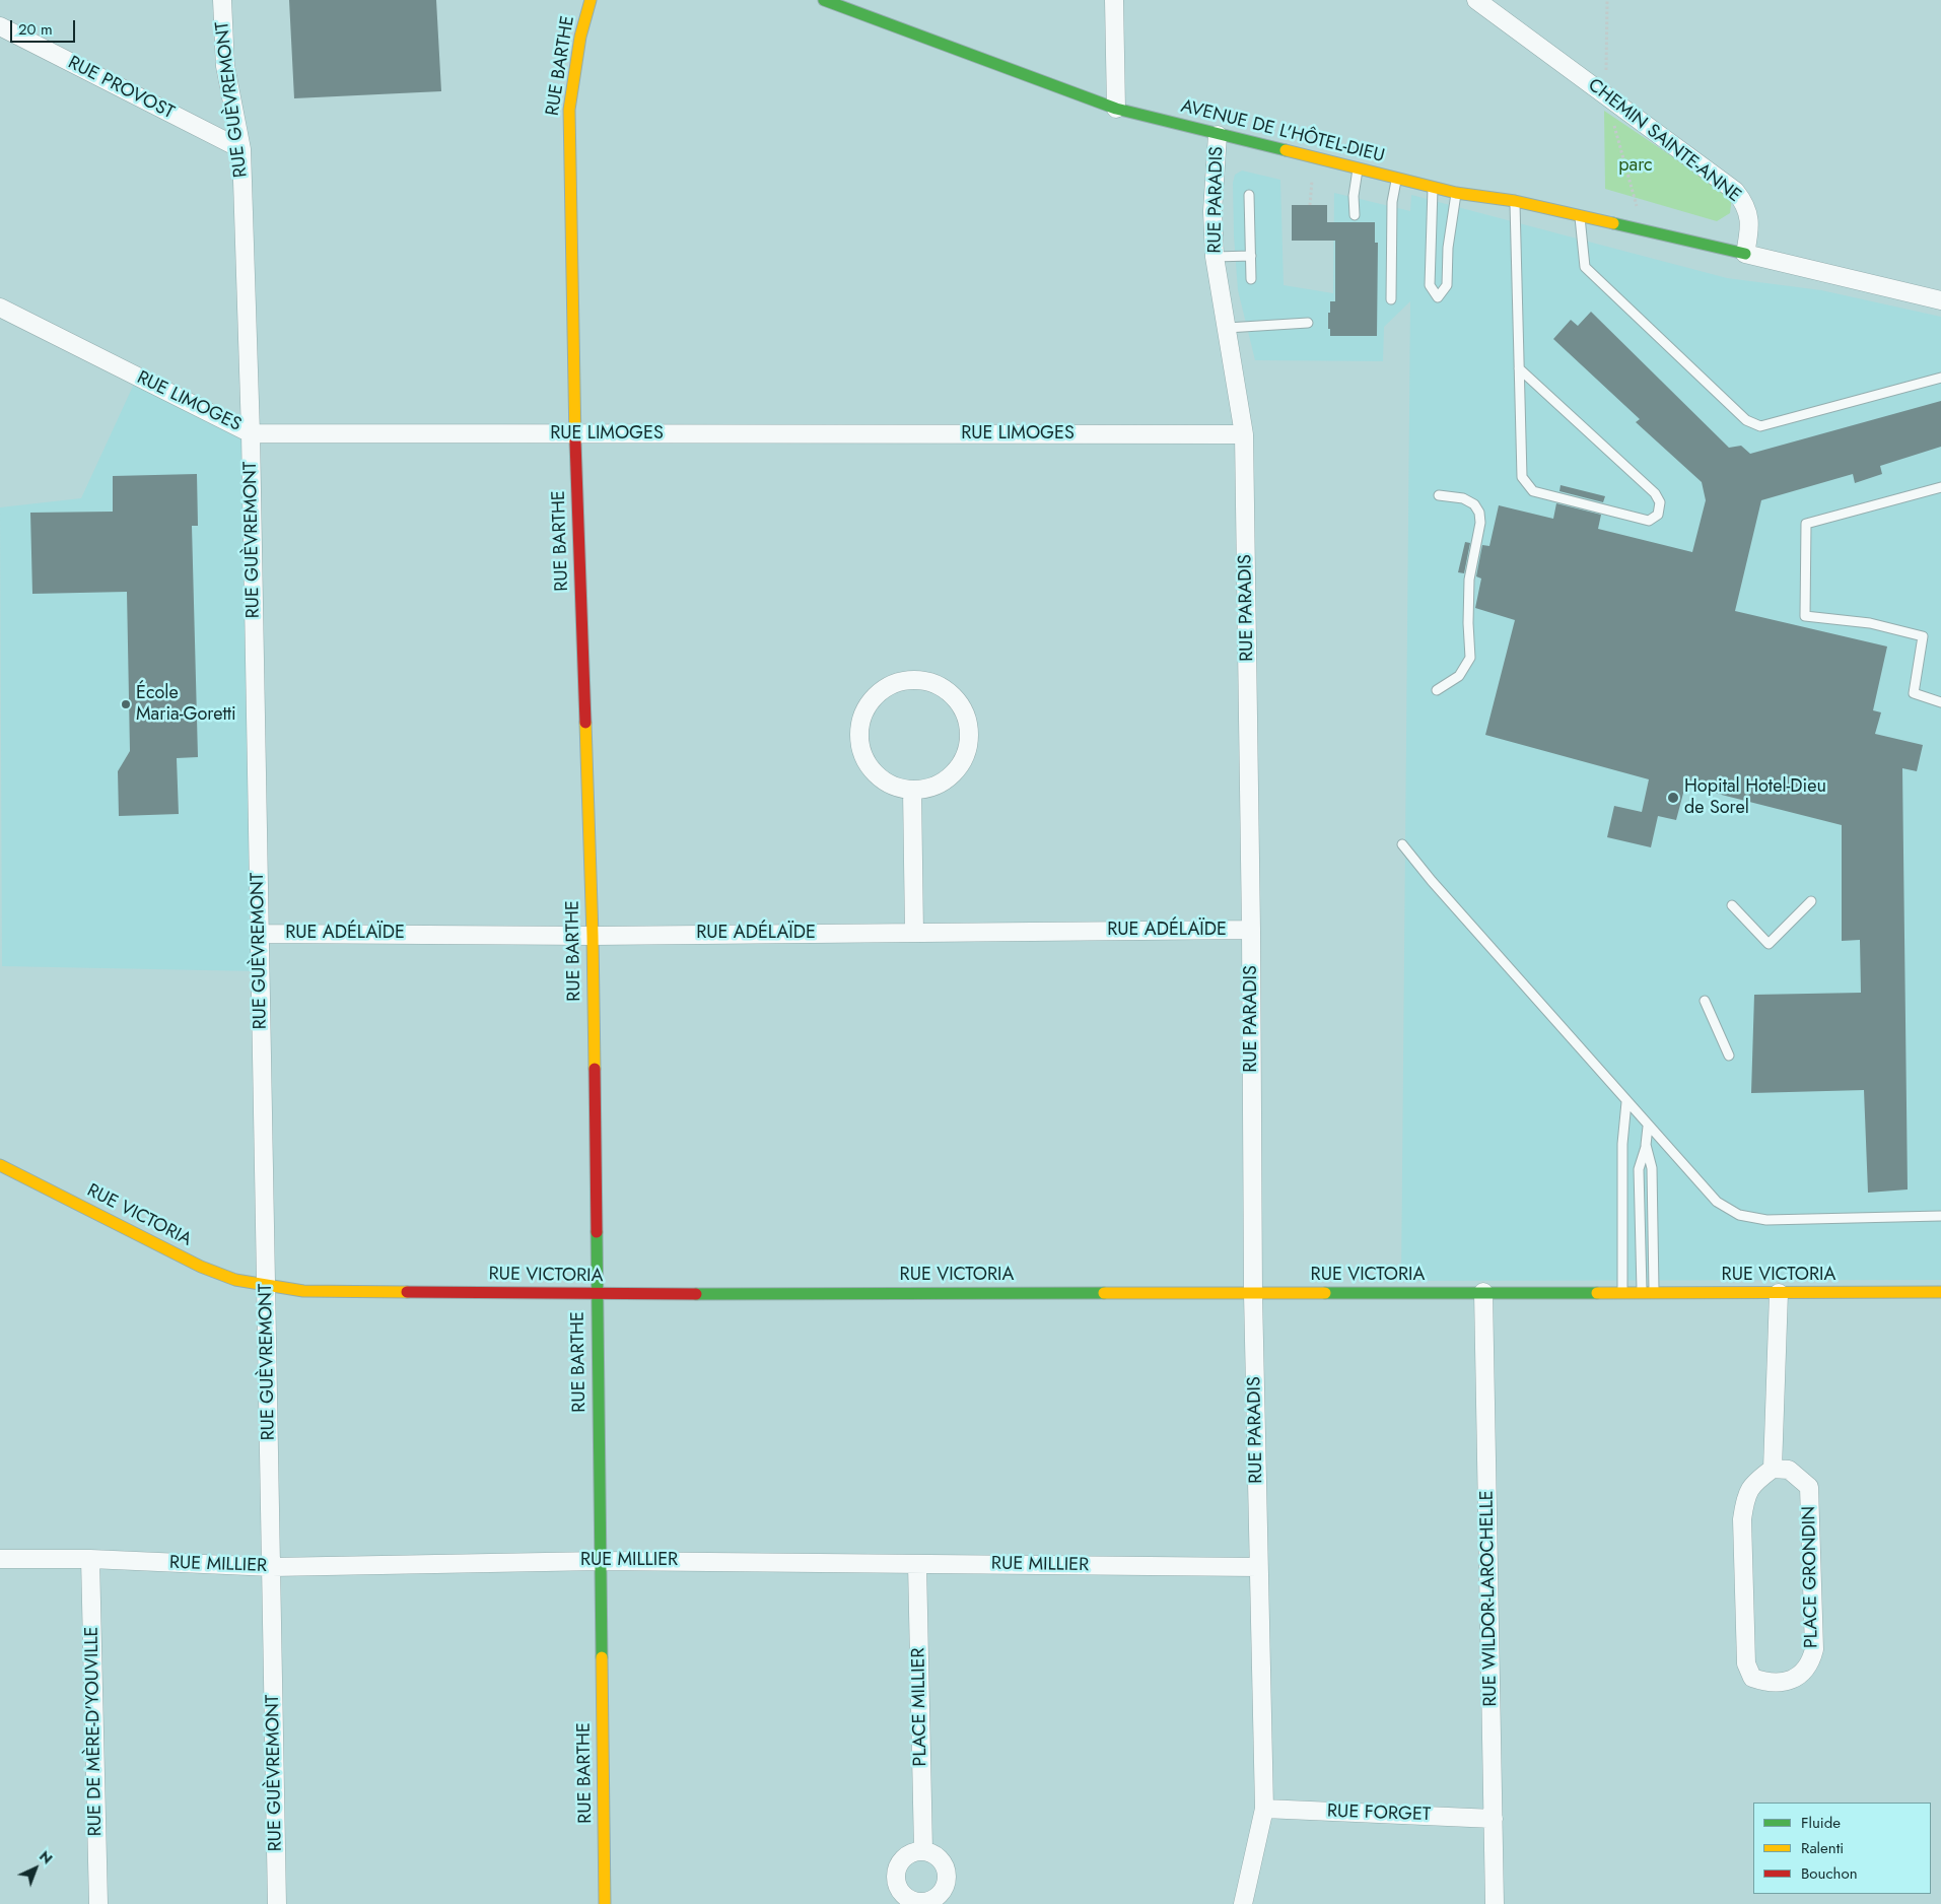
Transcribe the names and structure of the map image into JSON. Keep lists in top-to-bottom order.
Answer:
{
  "streets": {
    "street": [
      "RUE BARTHE",
      "RUE PROVOST",
      "RUE GUÈVREMONT",
      "AVENUE DE L'HÔTEL-DIEU",
      "CHEMIN SAINTE-ANNE",
      "RUE PARADIS",
      "RUE LIMOGES",
      "RUE ADÉLAÏDE",
      "RUE VICTORIA",
      "RUE MILLIER",
      "PLACE GRONDIN",
      "RUE WILDOR-LAROCHELLE",
      "PLACE MILLIER",
      "RUE DE MÈRE-D'YOUVILLE",
      "RUE FORGET"
    ]
  },
  "crossings": [
    ["RUE BARTHE", "RUE LIMOGES"],
    ["RUE BARTHE", "RUE ADÉLAÏDE"],
    ["RUE BARTHE", "RUE VICTORIA"],
    ["RUE BARTHE", "RUE MILLIER"],
    ["RUE PROVOST", "RUE GUÈVREMONT"],
    ["RUE GUÈVREMONT", "RUE LIMOGES"],
    ["RUE GUÈVREMONT", "RUE ADÉLAÏDE"],
    ["RUE GUÈVREMONT", "RUE VICTORIA"],
    ["RUE GUÈVREMONT", "RUE MILLIER"],
    ["AVENUE DE L'HÔTEL-DIEU", "CHEMIN SAINTE-ANNE"],
    ["AVENUE DE L'HÔTEL-DIEU", "RUE PARADIS"],
    ["RUE PARADIS", "RUE LIMOGES"],
    ["RUE PARADIS", "RUE ADÉLAÏDE"],
    ["RUE PARADIS", "RUE VICTORIA"],
    ["RUE PARADIS", "RUE MILLIER"],
    ["RUE PARADIS", "RUE FORGET"],
    ["RUE VICTORIA", "RUE WILDOR-LAROCHELLE"],
    ["RUE MILLIER", "PLACE MILLIER"],
    ["RUE MILLIER", "RUE DE MÈRE-D'YOUVILLE"],
    ["RUE WILDOR-LAROCHELLE", "RUE FORGET"]
  ],
  "parks": ["parc"],
  "places": ["École Maria-Goretti", "Hopital Hotel-Dieu de Sorel"],
  "legend": ["Fluide", "Ralenti", "Bouchon"],
  "scale_bar": "20 m",
  "north": "top right"
}
